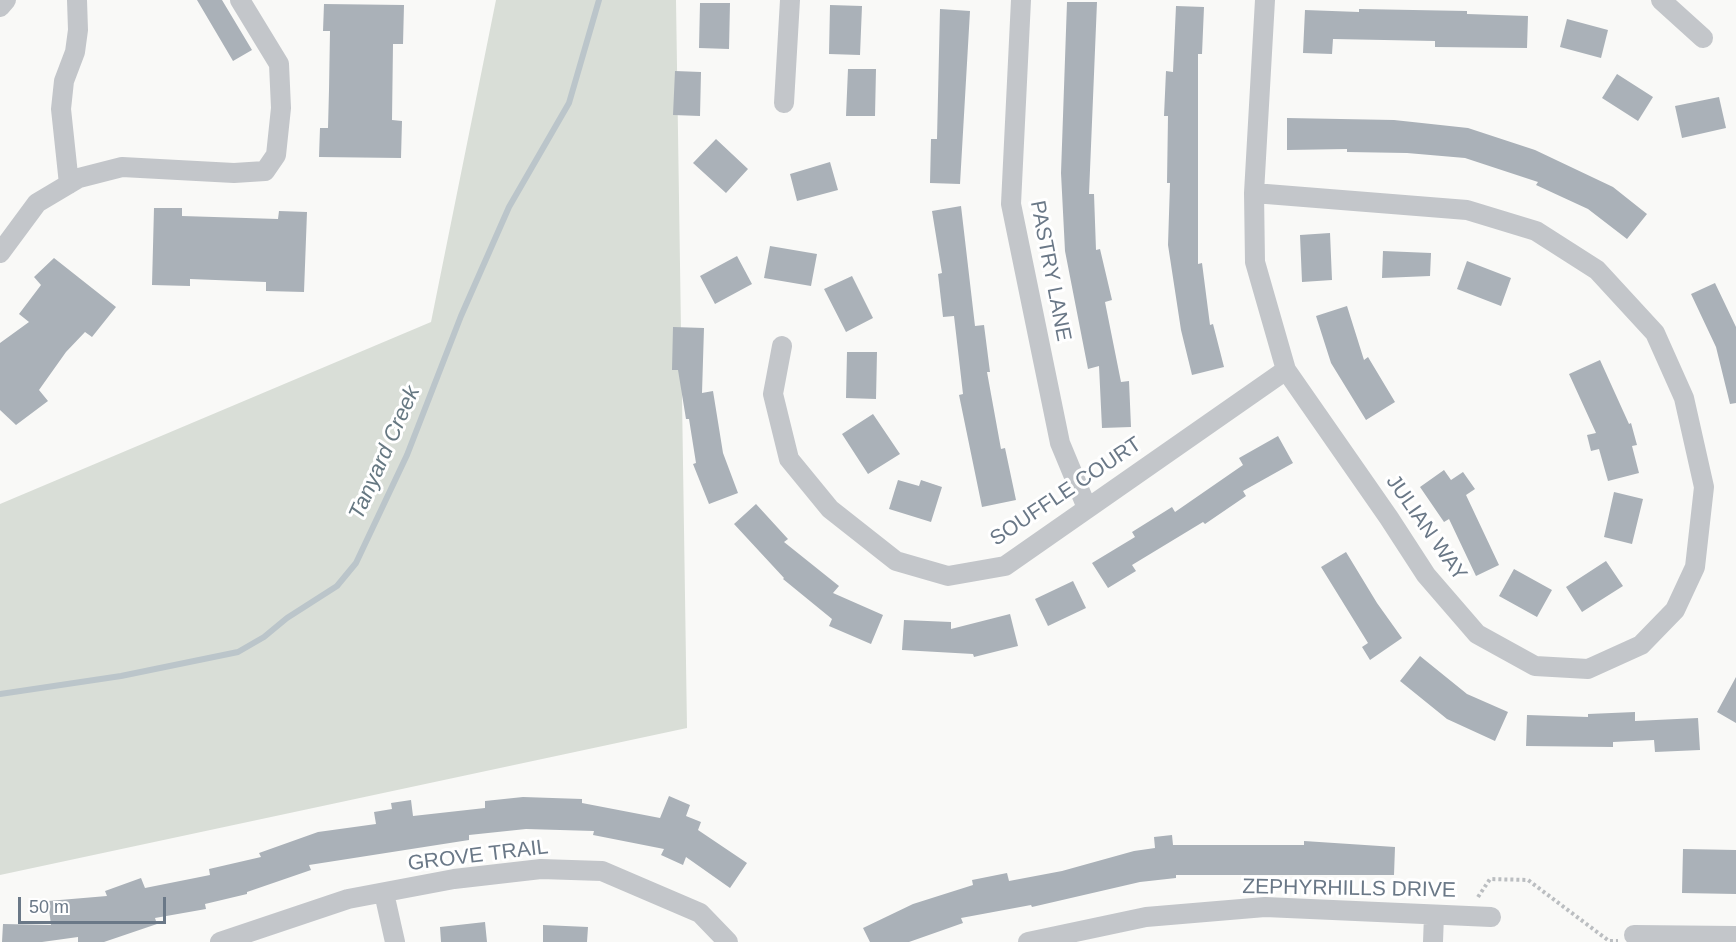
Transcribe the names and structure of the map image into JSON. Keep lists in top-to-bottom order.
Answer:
{
  "streets": {
    "street": [
      "PASTRY LANE",
      "SOUFFLE COURT",
      "JULIAN WAY",
      "GROVE TRAIL",
      "ZEPHYRHILLS DRIVE"
    ]
  },
  "crossings": [
    ["PASTRY LANE", "SOUFFLE COURT"],
    ["SOUFFLE COURT", "JULIAN WAY"]
  ],
  "water": ["Tanyard Creek"],
  "scale_bar": "50 m"
}
